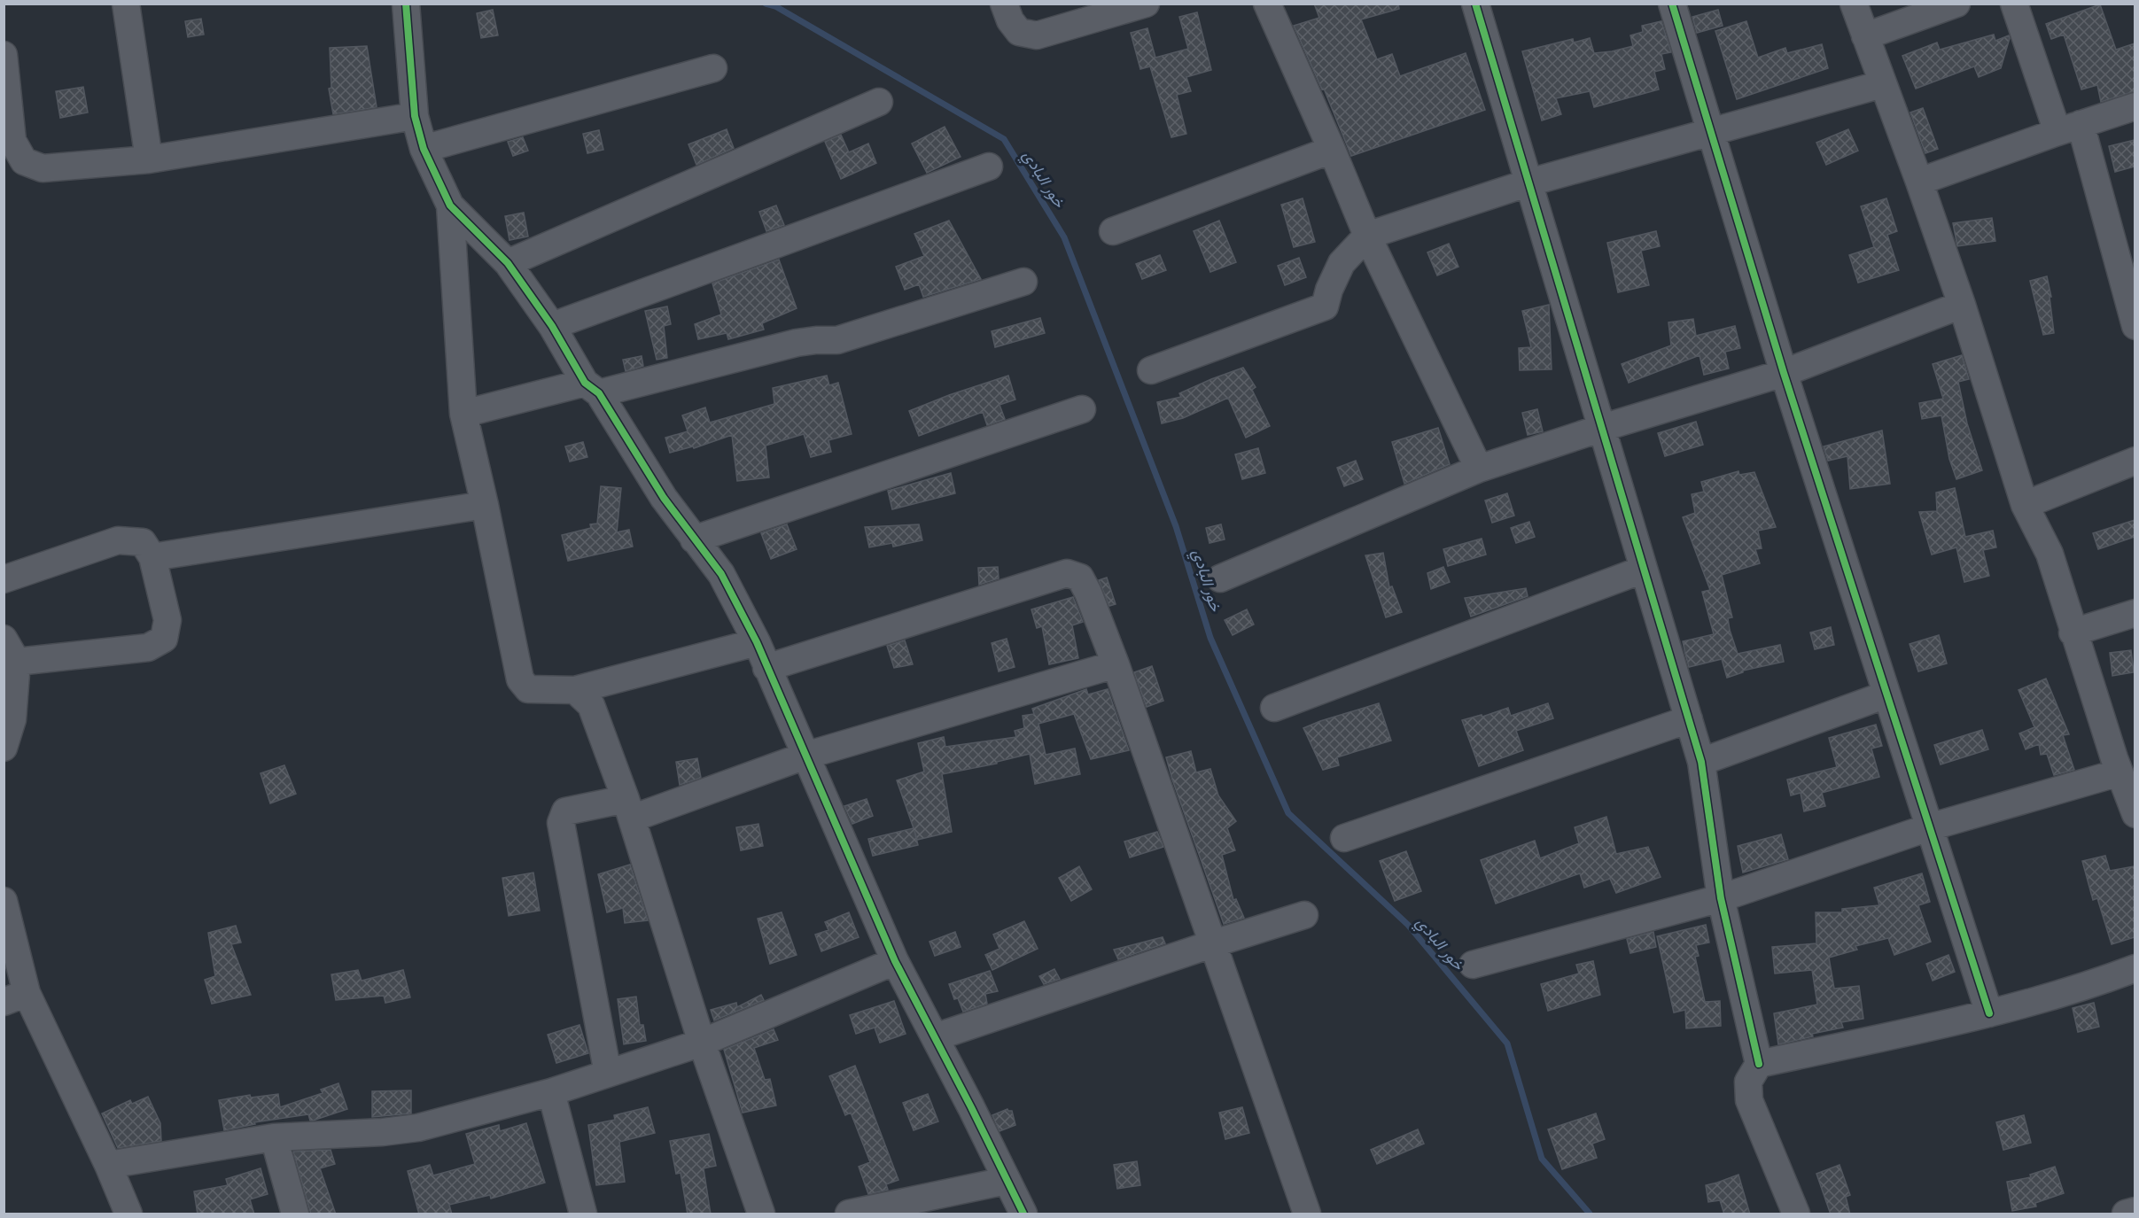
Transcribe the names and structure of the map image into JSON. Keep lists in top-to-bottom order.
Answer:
{
  "water": ["خور البادي"]
}
